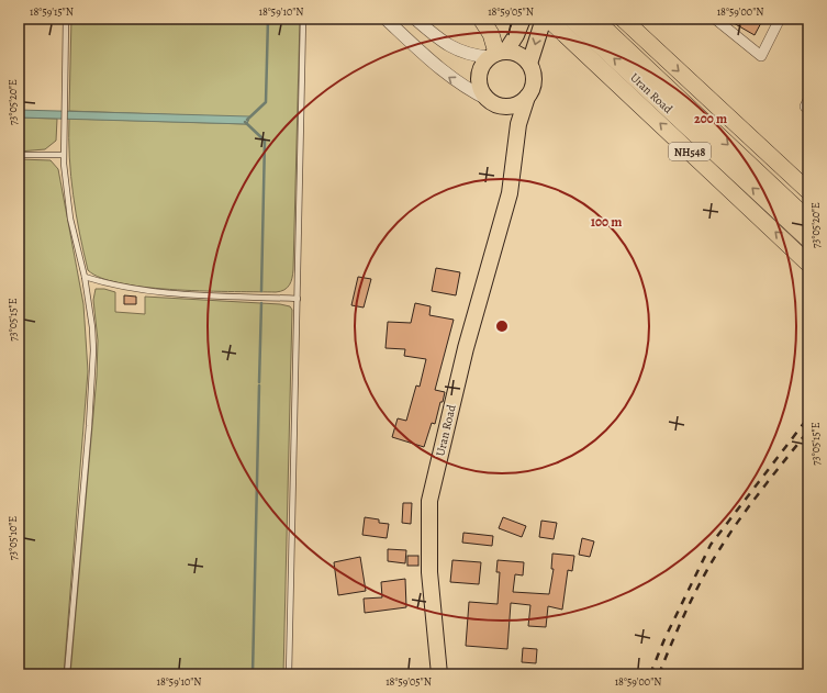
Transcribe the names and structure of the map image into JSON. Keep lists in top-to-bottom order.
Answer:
{
  "streets": {
    "highway": ["Uran Road", "NH548"]
  },
  "crossings": [
    ["Uran Road", "NH548"]
  ],
  "coordinates": [
    "18°59'15\"N",
    "18°59'10\"N",
    "18°59'05\"N",
    "18°59'00\"N",
    "73°05'20\"E",
    "73°05'15\"E",
    "73°05'10\"E"
  ],
  "rings": ["200 m", "100 m"]
}
